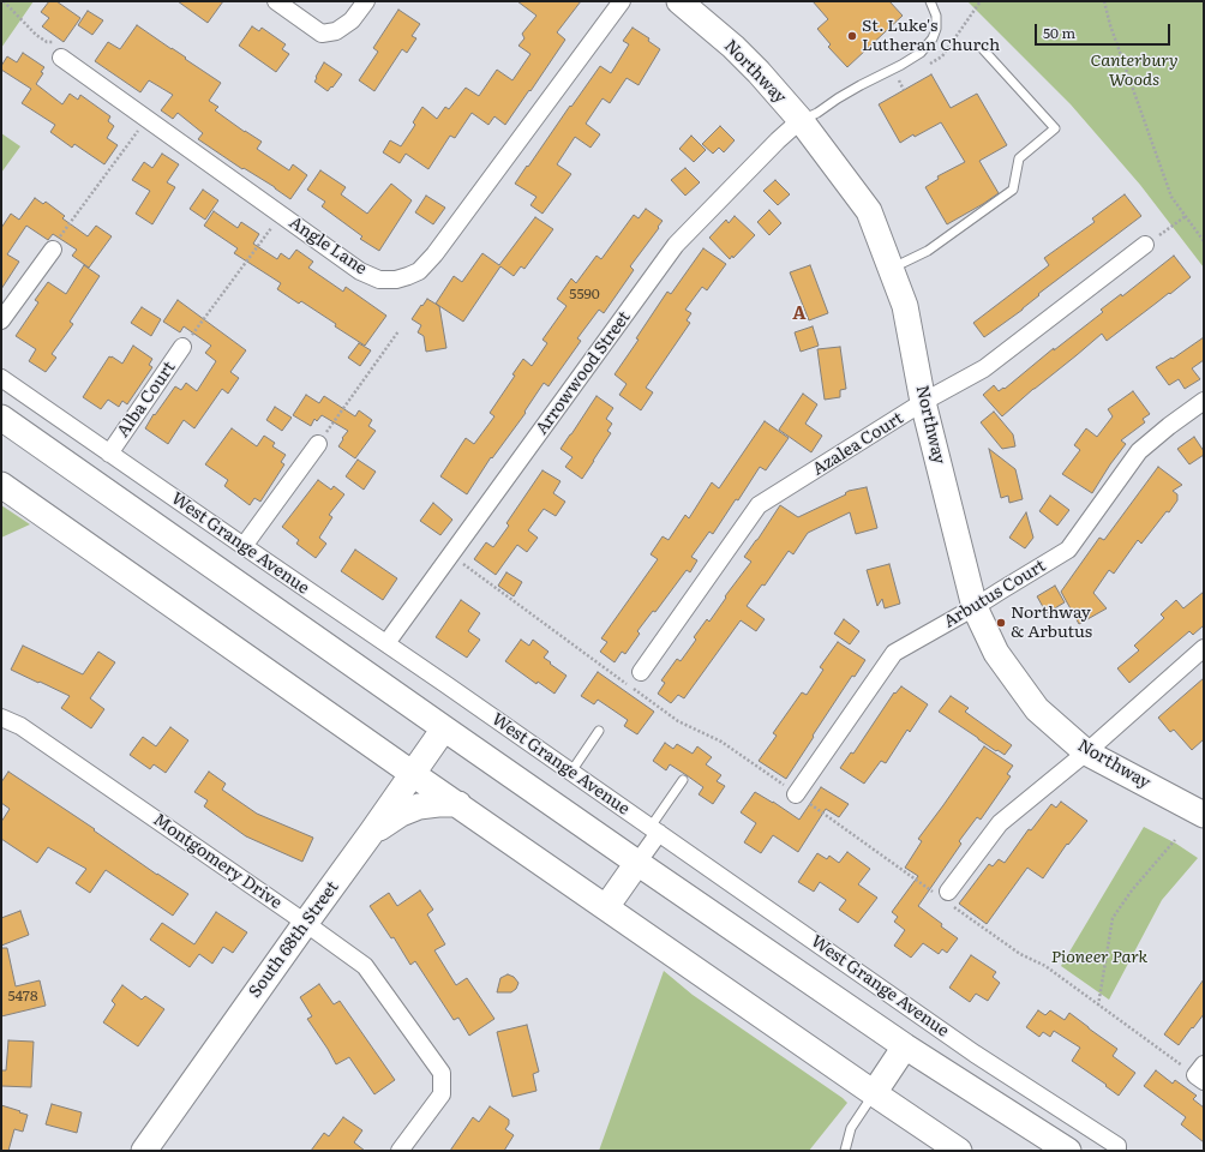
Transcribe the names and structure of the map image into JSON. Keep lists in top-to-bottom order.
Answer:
{
  "streets": {
    "street": [
      "Northway",
      "Angle Lane",
      "Arrowwood Street",
      "Alba Court",
      "Azalea Court",
      "West Grange Avenue",
      "Arbutus Court",
      "Montgomery Drive",
      "South 68th Street"
    ]
  },
  "crossings": [
    ["Northway", "Arrowwood Street"],
    ["Northway", "Azalea Court"],
    ["Northway", "Arbutus Court"],
    ["Arrowwood Street", "West Grange Avenue"],
    ["Alba Court", "West Grange Avenue"],
    ["West Grange Avenue", "South 68th Street"],
    ["Montgomery Drive", "South 68th Street"]
  ],
  "districts": ["A"],
  "parks": ["Canterbury Woods", "Pioneer Park"],
  "places": ["St. Luke's Lutheran Church", "Northway & Arbutus"],
  "house_numbers": ["5590", "5478"],
  "scale_bar": "50 m"
}
